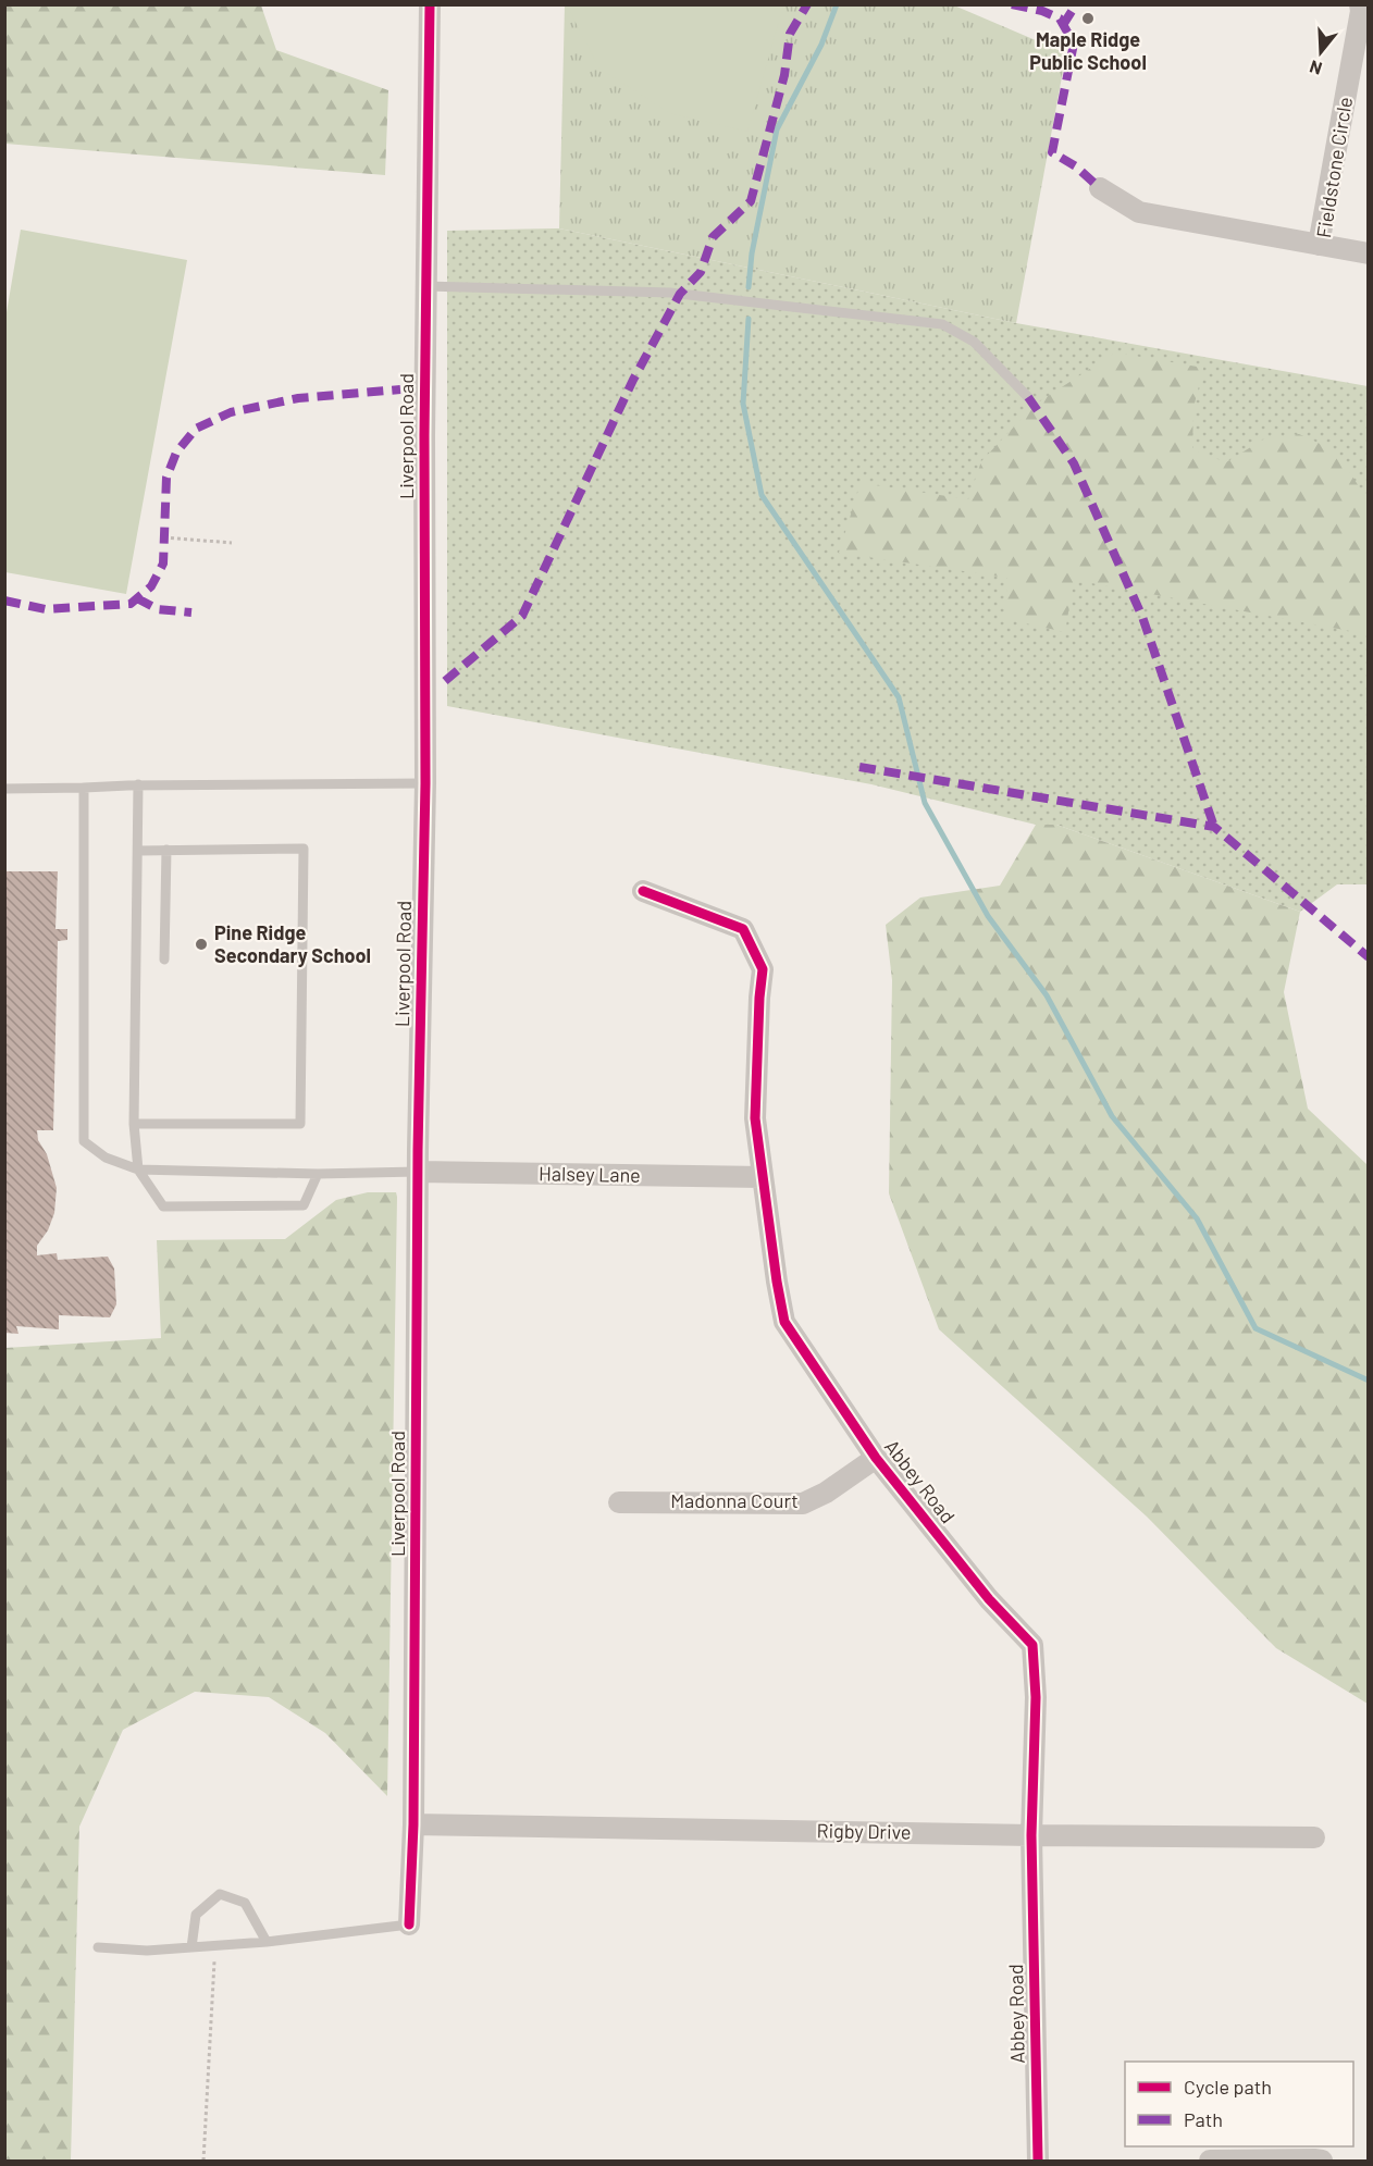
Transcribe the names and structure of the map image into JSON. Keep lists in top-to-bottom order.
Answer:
{
  "streets": {
    "street": [
      "Fieldstone Circle",
      "Liverpool Road",
      "Halsey Lane",
      "Abbey Road",
      "Madonna Court",
      "Rigby Drive"
    ]
  },
  "crossings": [
    ["Liverpool Road", "Halsey Lane"],
    ["Liverpool Road", "Rigby Drive"],
    ["Halsey Lane", "Abbey Road"],
    ["Abbey Road", "Madonna Court"],
    ["Abbey Road", "Rigby Drive"]
  ],
  "places": ["Maple Ridge Public School", "Pine Ridge Secondary School"],
  "legend": ["Cycle path", "Path"],
  "north": "bottom"
}
